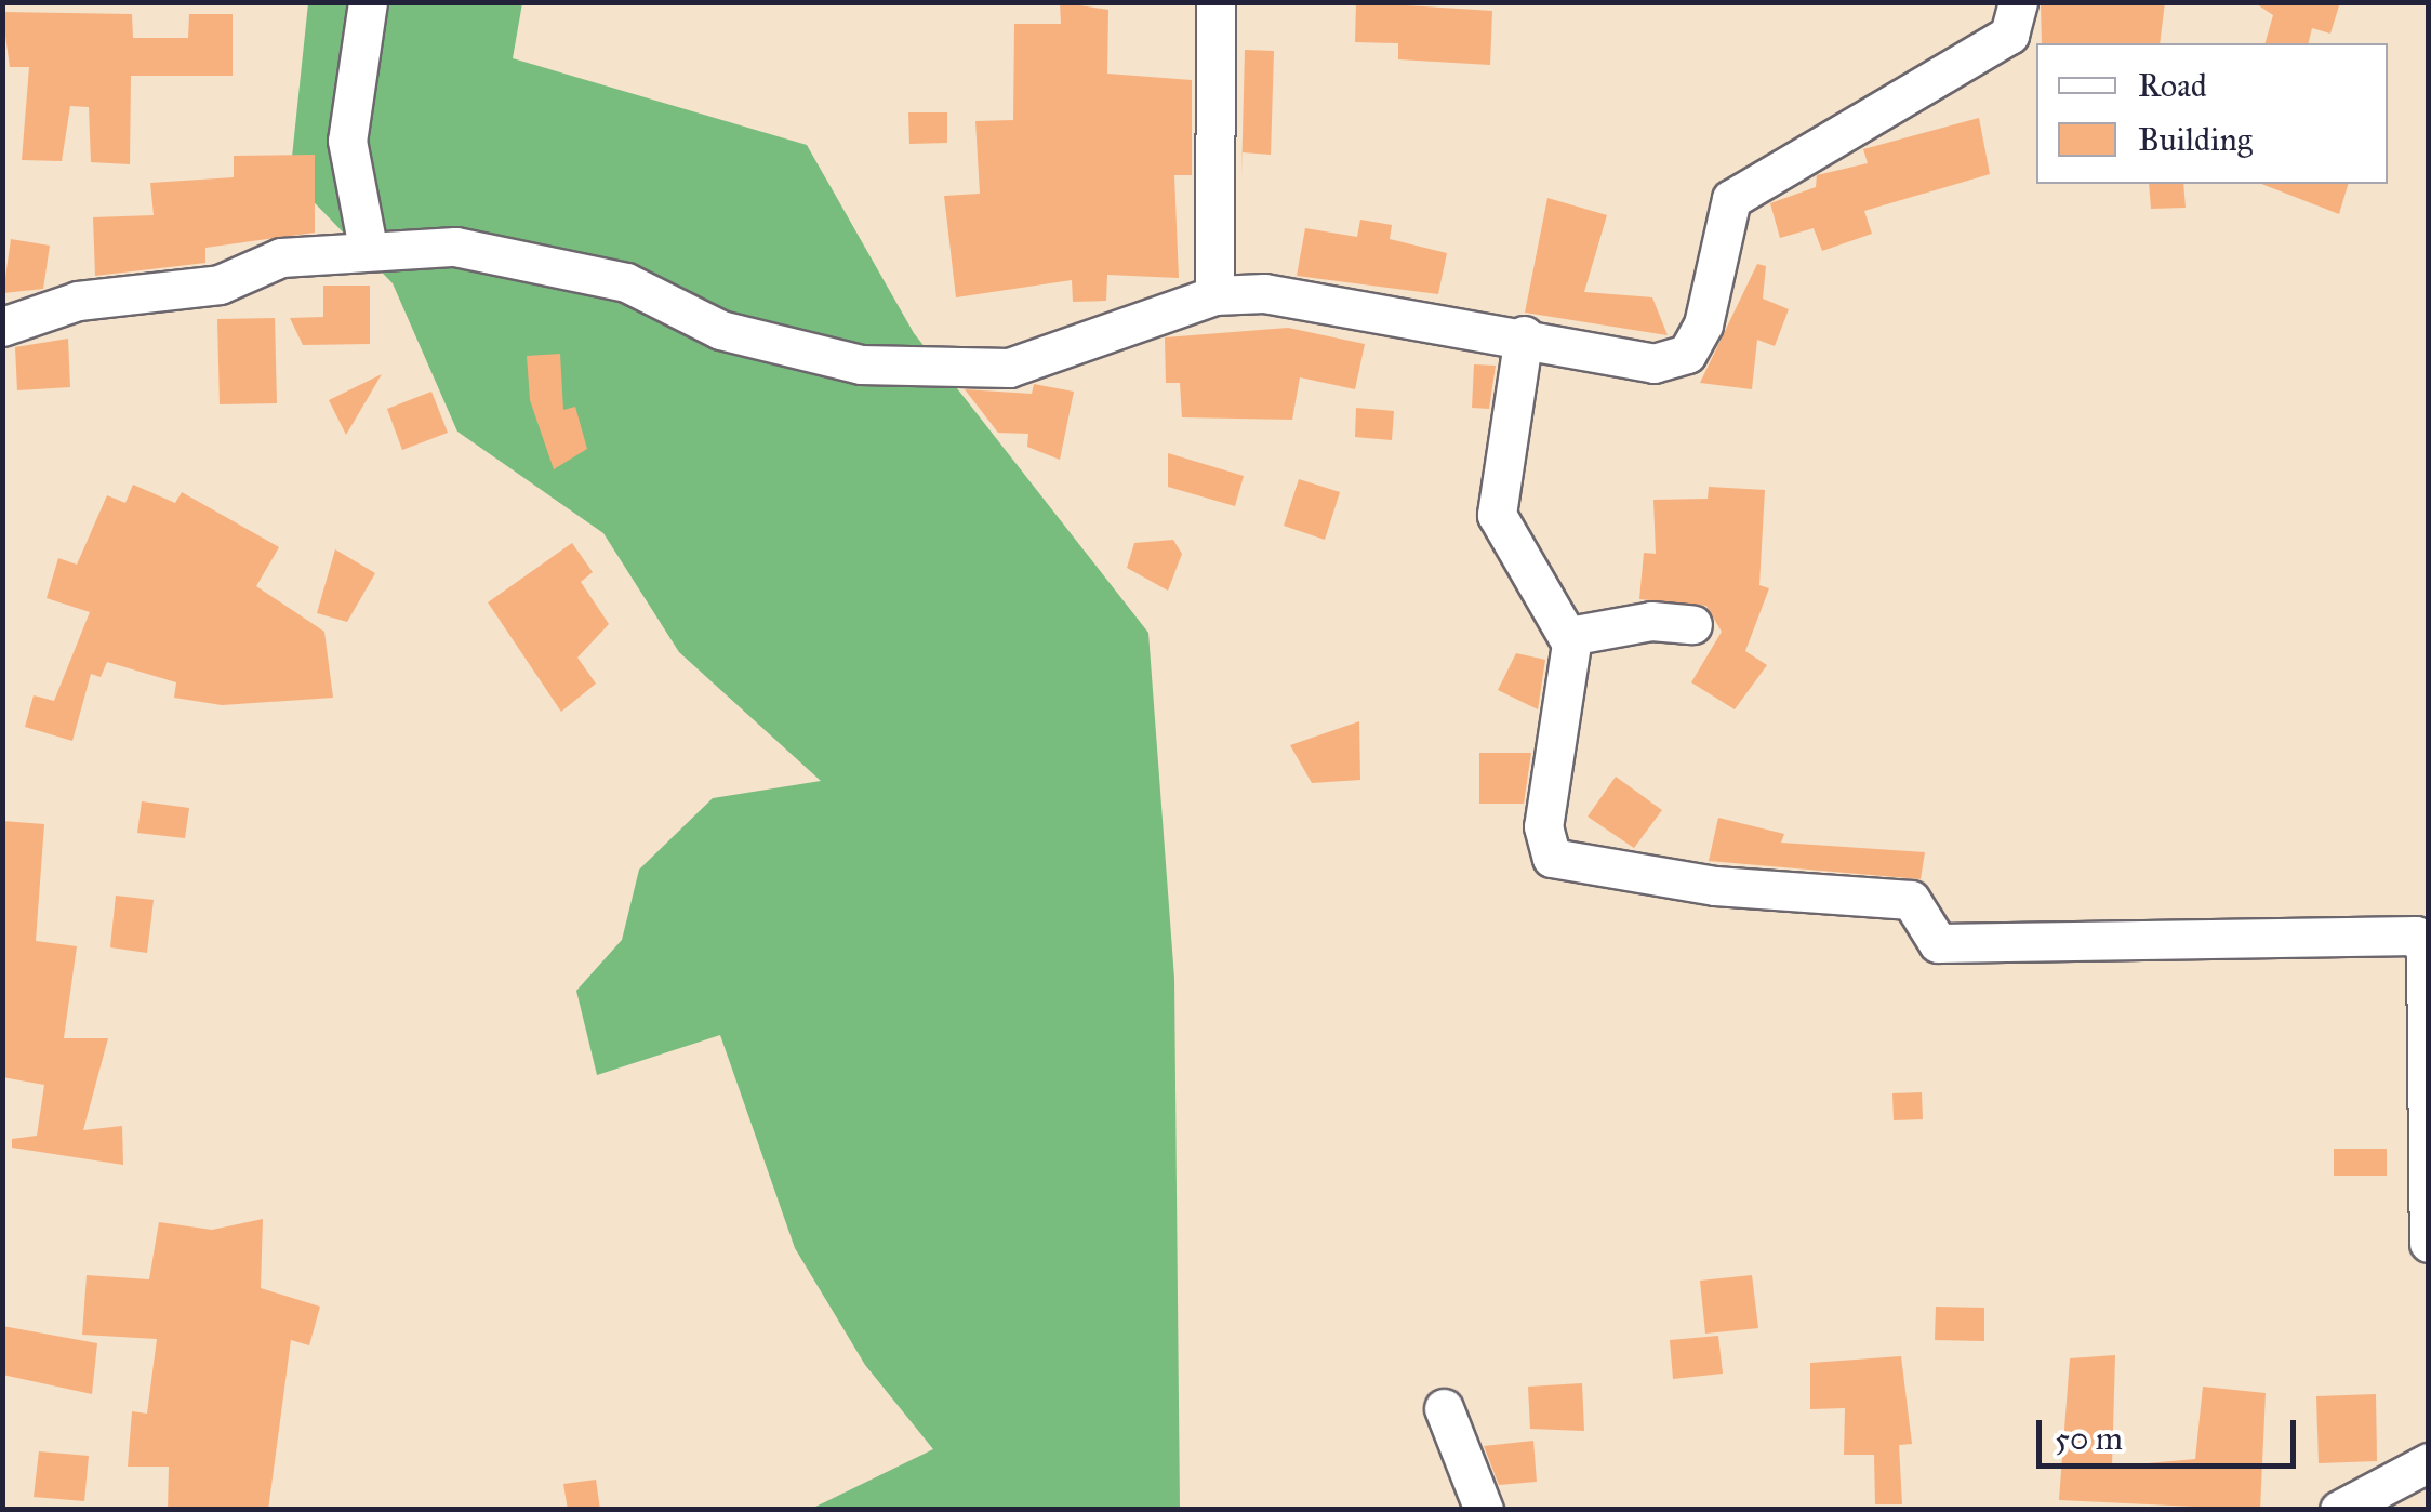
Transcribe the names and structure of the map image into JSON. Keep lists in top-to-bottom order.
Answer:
{
  "legend": ["Road", "Building"],
  "scale_bar": "50 m"
}
